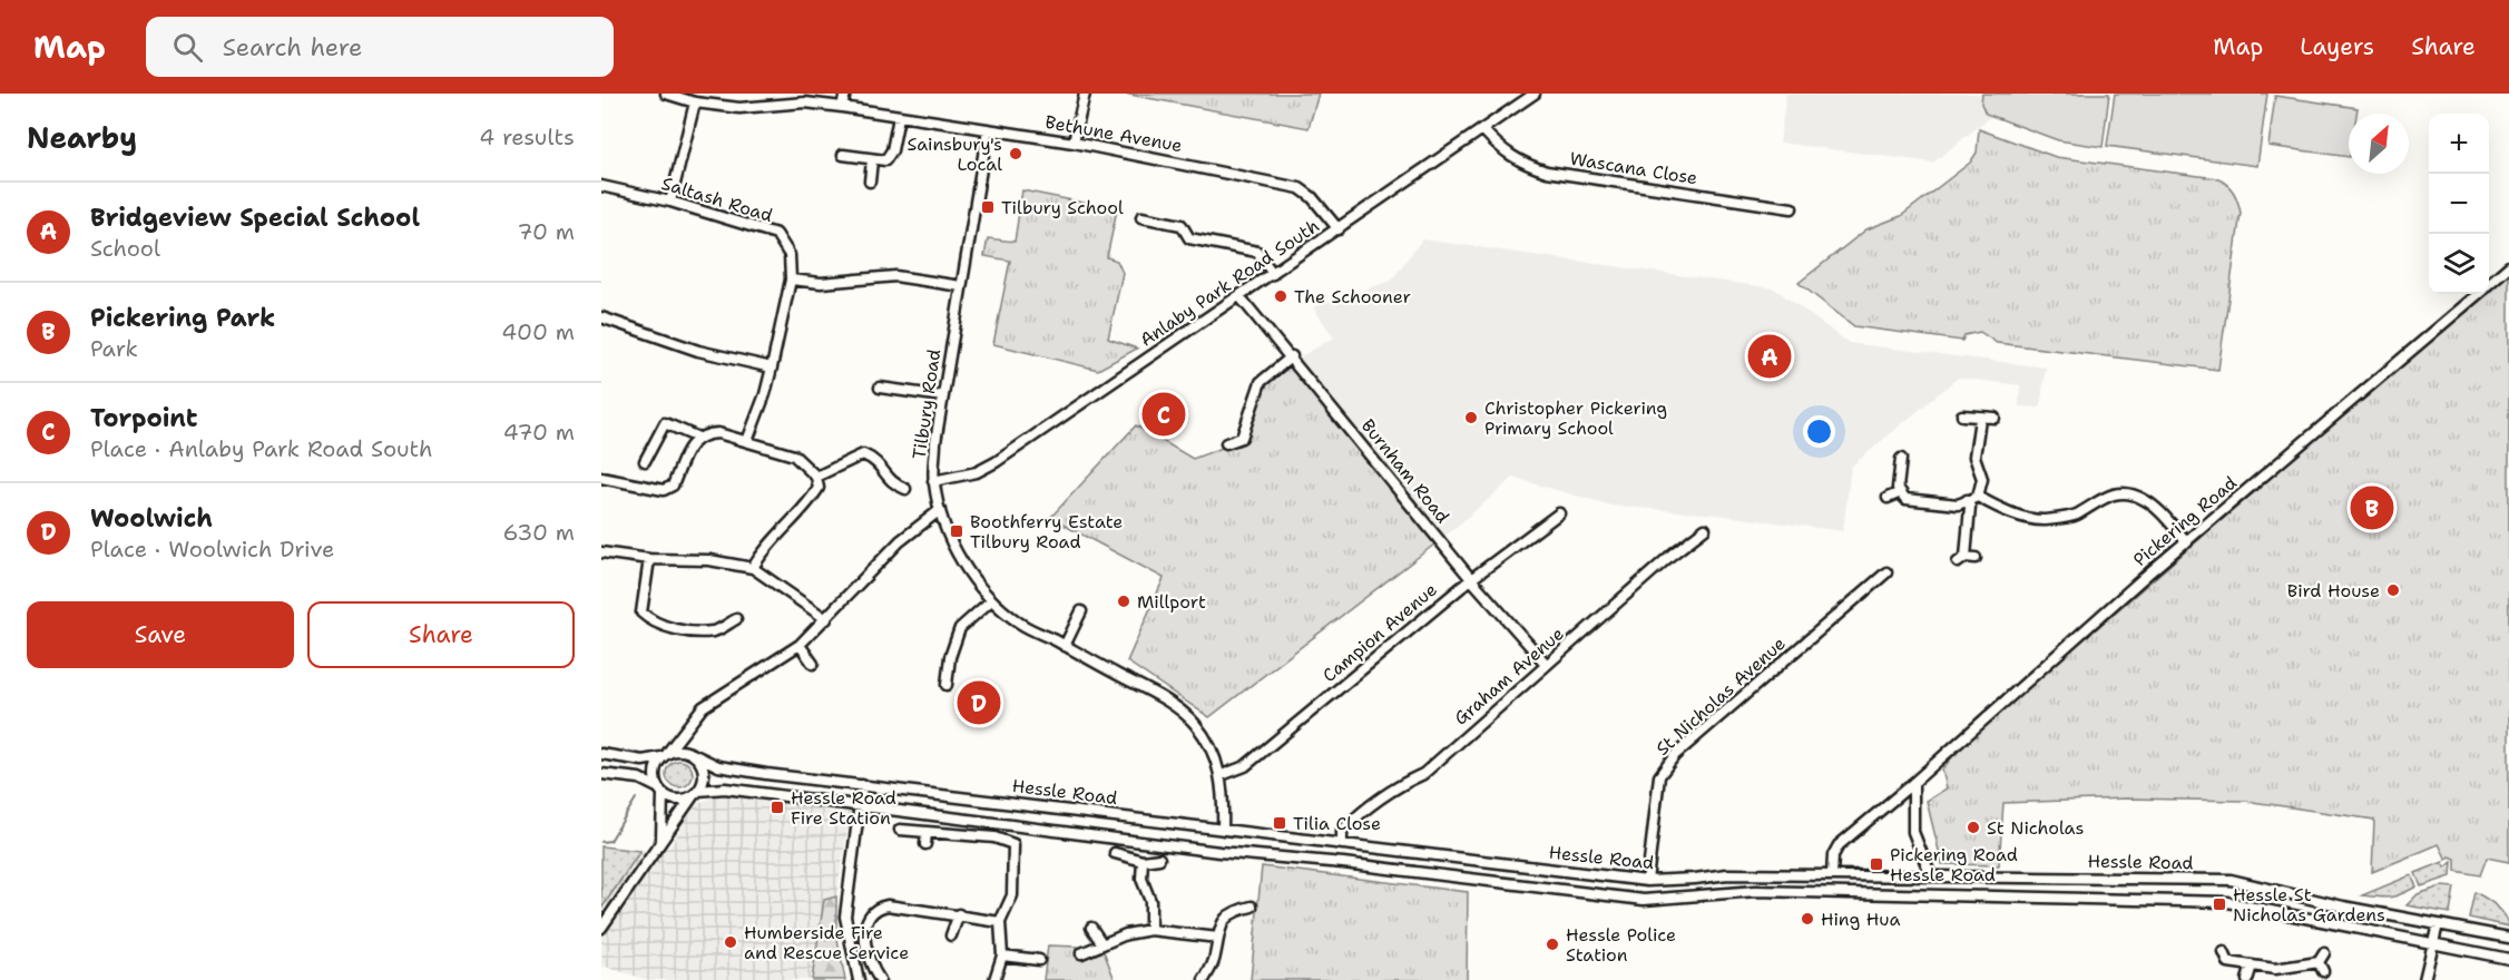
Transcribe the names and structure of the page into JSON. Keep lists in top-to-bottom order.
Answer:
{
  "streets": {
    "street": [
      "Bethune Avenue",
      "Wascana Close",
      "Saltash Road",
      "Anlaby Park Road South",
      "Tilbury Road",
      "Burnham Road",
      "Pickering Road",
      "Campion Avenue",
      "Graham Avenue",
      "St Nicholas Avenue",
      "Hessle Road"
    ]
  },
  "crossings": [
    ["Bethune Avenue", "Anlaby Park Road South"],
    ["Bethune Avenue", "Tilbury Road"],
    ["Wascana Close", "Anlaby Park Road South"],
    ["Anlaby Park Road South", "Tilbury Road"],
    ["Anlaby Park Road South", "Burnham Road"],
    ["Tilbury Road", "Campion Avenue"],
    ["Tilbury Road", "Hessle Road"],
    ["Burnham Road", "Campion Avenue"],
    ["Burnham Road", "Graham Avenue"],
    ["Pickering Road", "Hessle Road"],
    ["Graham Avenue", "Hessle Road"],
    ["St Nicholas Avenue", "Hessle Road"]
  ],
  "places": {
    "other": [
      "Sainsbury's Local",
      "The Schooner",
      "Christopher Pickering Primary School",
      "Bird House",
      "Millport",
      "St Nicholas",
      "Hing Hua",
      "Humberside Fire and Rescue Service",
      "Hessle Police Station"
    ],
    "transit": [
      "Tilbury School",
      "Boothferry Estate Tilbury Road",
      "Hessle Road Fire Station",
      "Tilia Close",
      "Pickering Road Hessle Road",
      "Hessle St Nicholas Gardens"
    ]
  },
  "north": "top right",
  "page": {
    "header": "Map",
    "search": "Search here",
    "nav": ["Map", "Layers", "Share"],
    "heading": ["Nearby", "4 results"],
    "map_buttons": ["+", "−"],
    "list": [
      {
        "mark": "A",
        "name": "Bridgeview Special School",
        "note": "School",
        "value": "70 m"
      },
      {
        "mark": "B",
        "name": "Pickering Park",
        "note": "Park",
        "value": "400 m"
      },
      {
        "mark": "C",
        "name": "Torpoint",
        "note": "Place · Anlaby Park Road South",
        "value": "470 m"
      },
      {
        "mark": "D",
        "name": "Woolwich",
        "note": "Place · Woolwich Drive",
        "value": "630 m"
      }
    ],
    "pins": [
      "A",
      "C",
      "B",
      "D"
    ],
    "buttons": ["Save", "Share"]
  }
}
